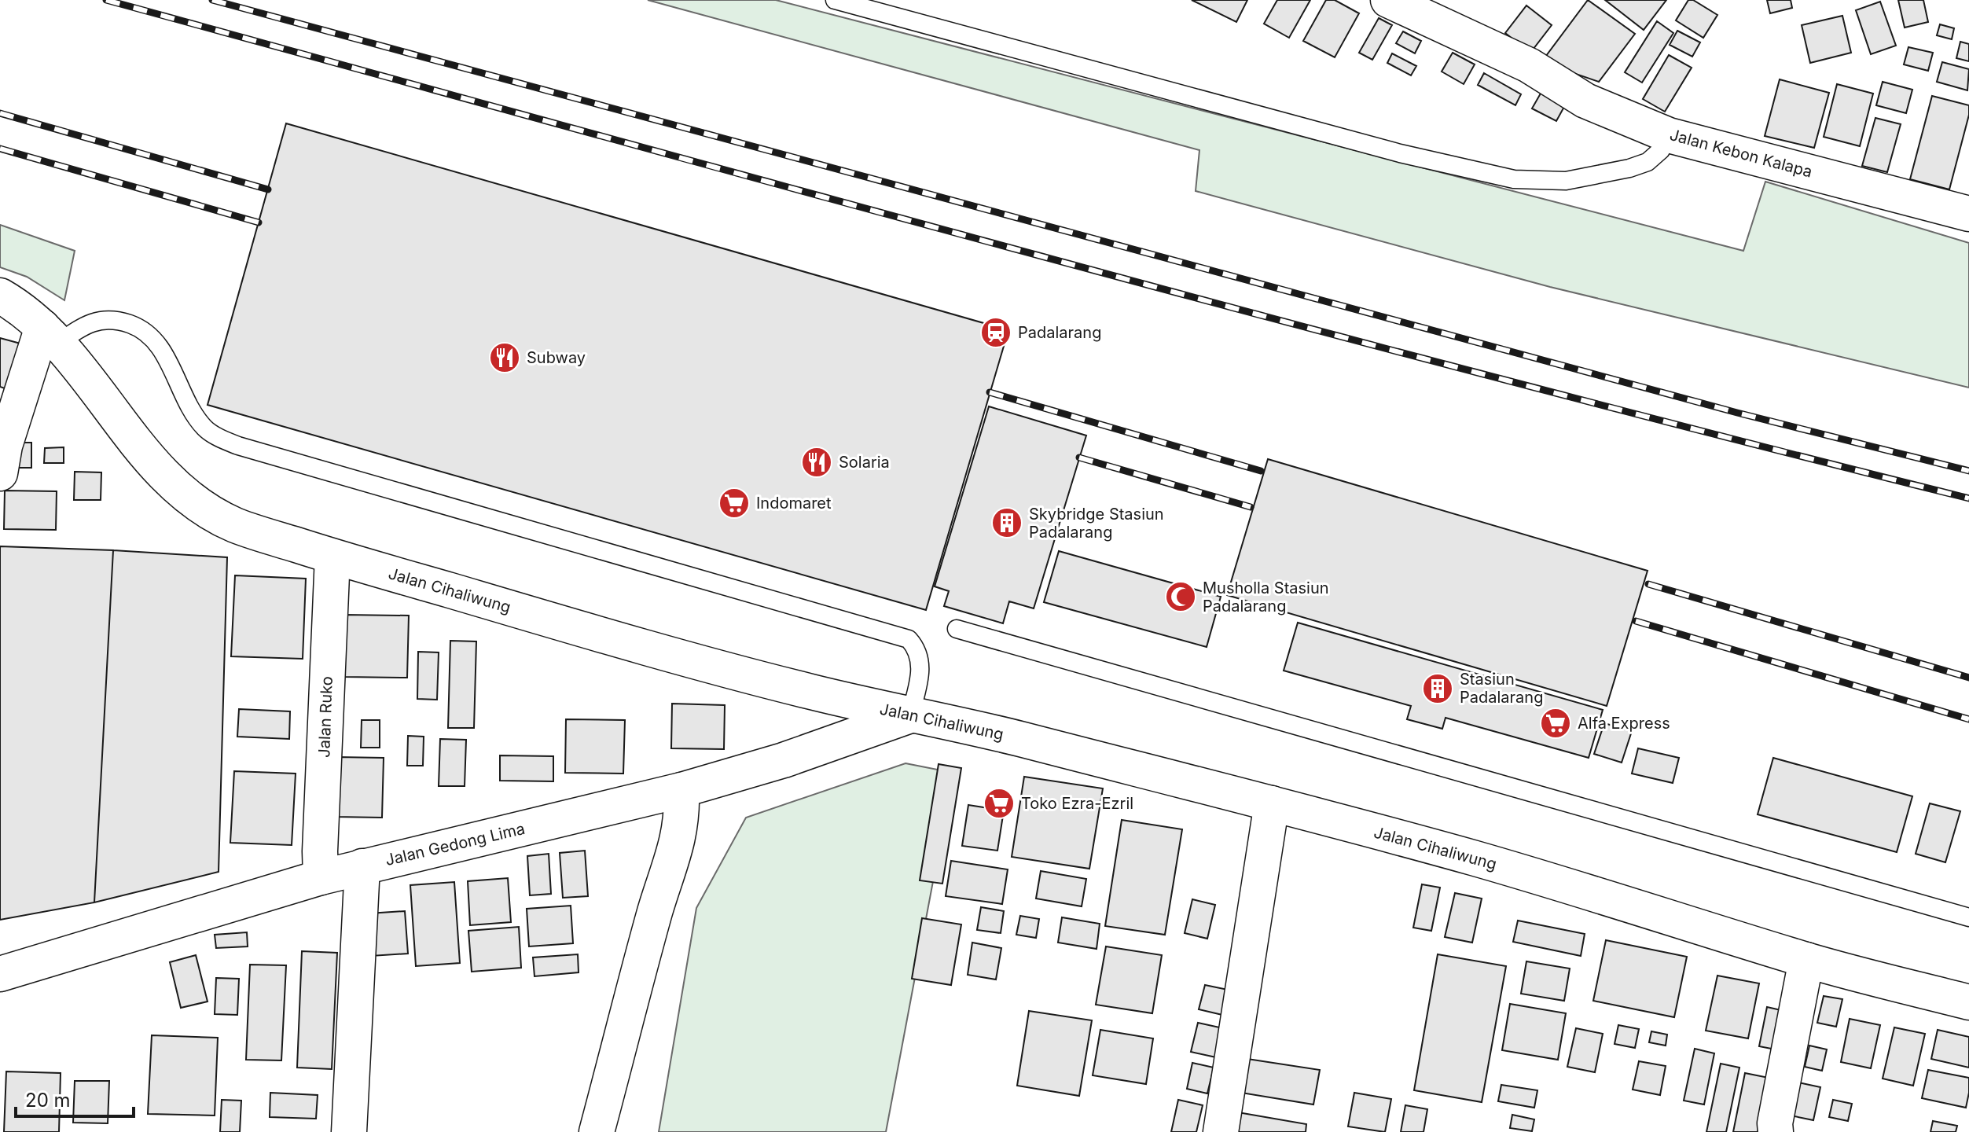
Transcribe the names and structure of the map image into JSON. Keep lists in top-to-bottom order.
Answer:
{
  "streets": {
    "main road": [
      "Jalan Kebon Kalapa",
      "Jalan Cihaliwung",
      "Jalan Ruko",
      "Jalan Gedong Lima"
    ]
  },
  "crossings": [
    ["Jalan Cihaliwung", "Jalan Ruko"],
    ["Jalan Cihaliwung", "Jalan Gedong Lima"],
    ["Jalan Ruko", "Jalan Gedong Lima"]
  ],
  "places": {
    "station": ["Padalarang"],
    "restaurant": ["Subway", "Solaria"],
    "supermarket": ["Indomaret", "Alfa Express", "Toko Ezra-Ezril"],
    "building": ["Skybridge Stasiun Padalarang", "Stasiun Padalarang"],
    "mosque": ["Musholla Stasiun Padalarang"]
  },
  "scale_bar": "20 m"
}
